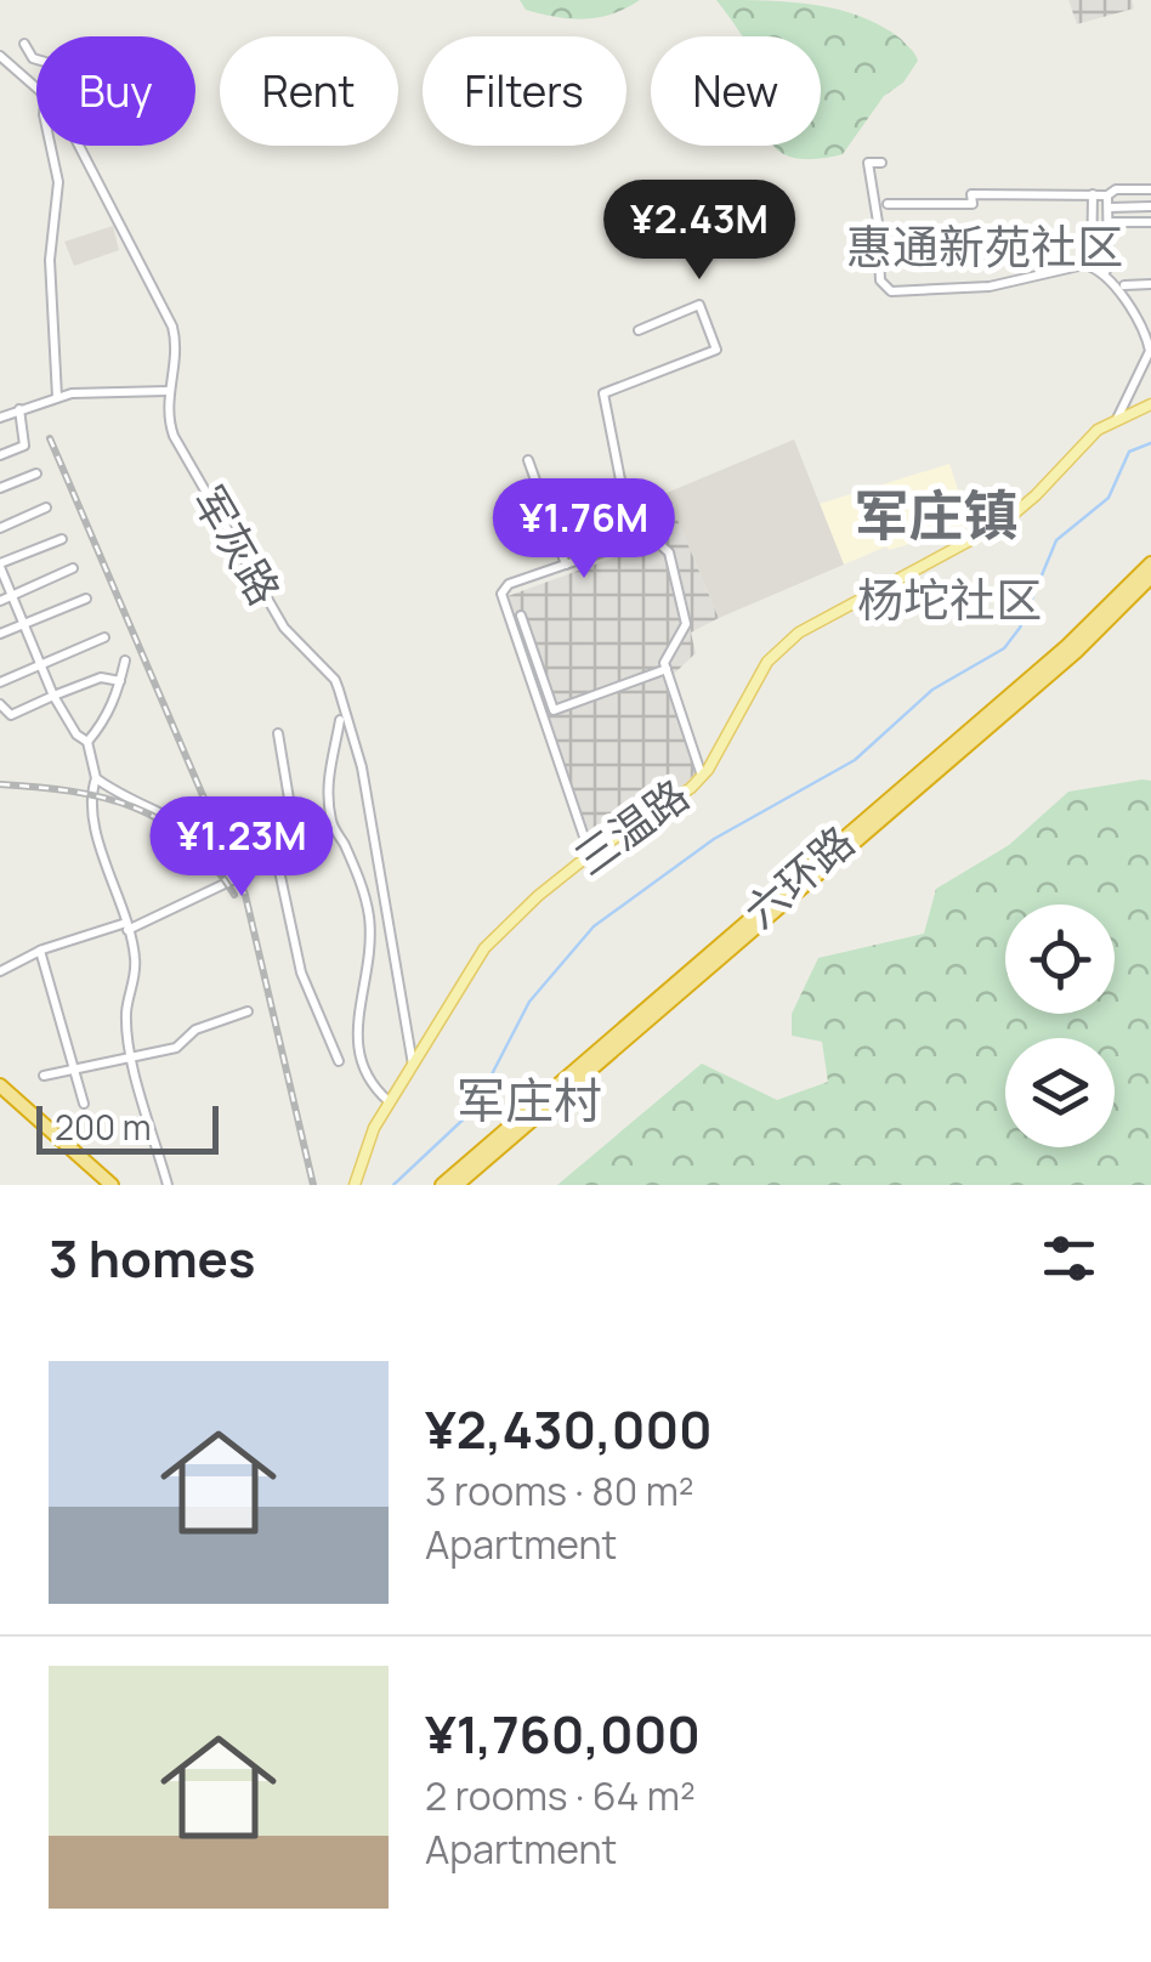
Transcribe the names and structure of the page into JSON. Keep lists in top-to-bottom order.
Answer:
{
  "streets": {
    "highway": ["六环路"],
    "main road": ["三温路"],
    "street": ["军灰路"]
  },
  "crossings": [
    ["军灰路", "三温路"]
  ],
  "districts": [
    "惠通新苑社区",
    "军庄镇",
    "杨坨社区",
    "军庄村"
  ],
  "scale_bar": "200 m",
  "page": {
    "chip": [
      "Buy",
      "Rent",
      "Filters",
      "New"
    ],
    "price": ["¥2.43M", "¥1.76M", "¥1.23M"],
    "scale": "200 m",
    "heading": "3 homes",
    "list": [
      {
        "name": "¥2,430,000",
        "note": "3 rooms · 80 m² · Apartment"
      },
      {
        "name": "¥1,760,000",
        "note": "2 rooms · 64 m² · Apartment"
      }
    ]
  }
}
